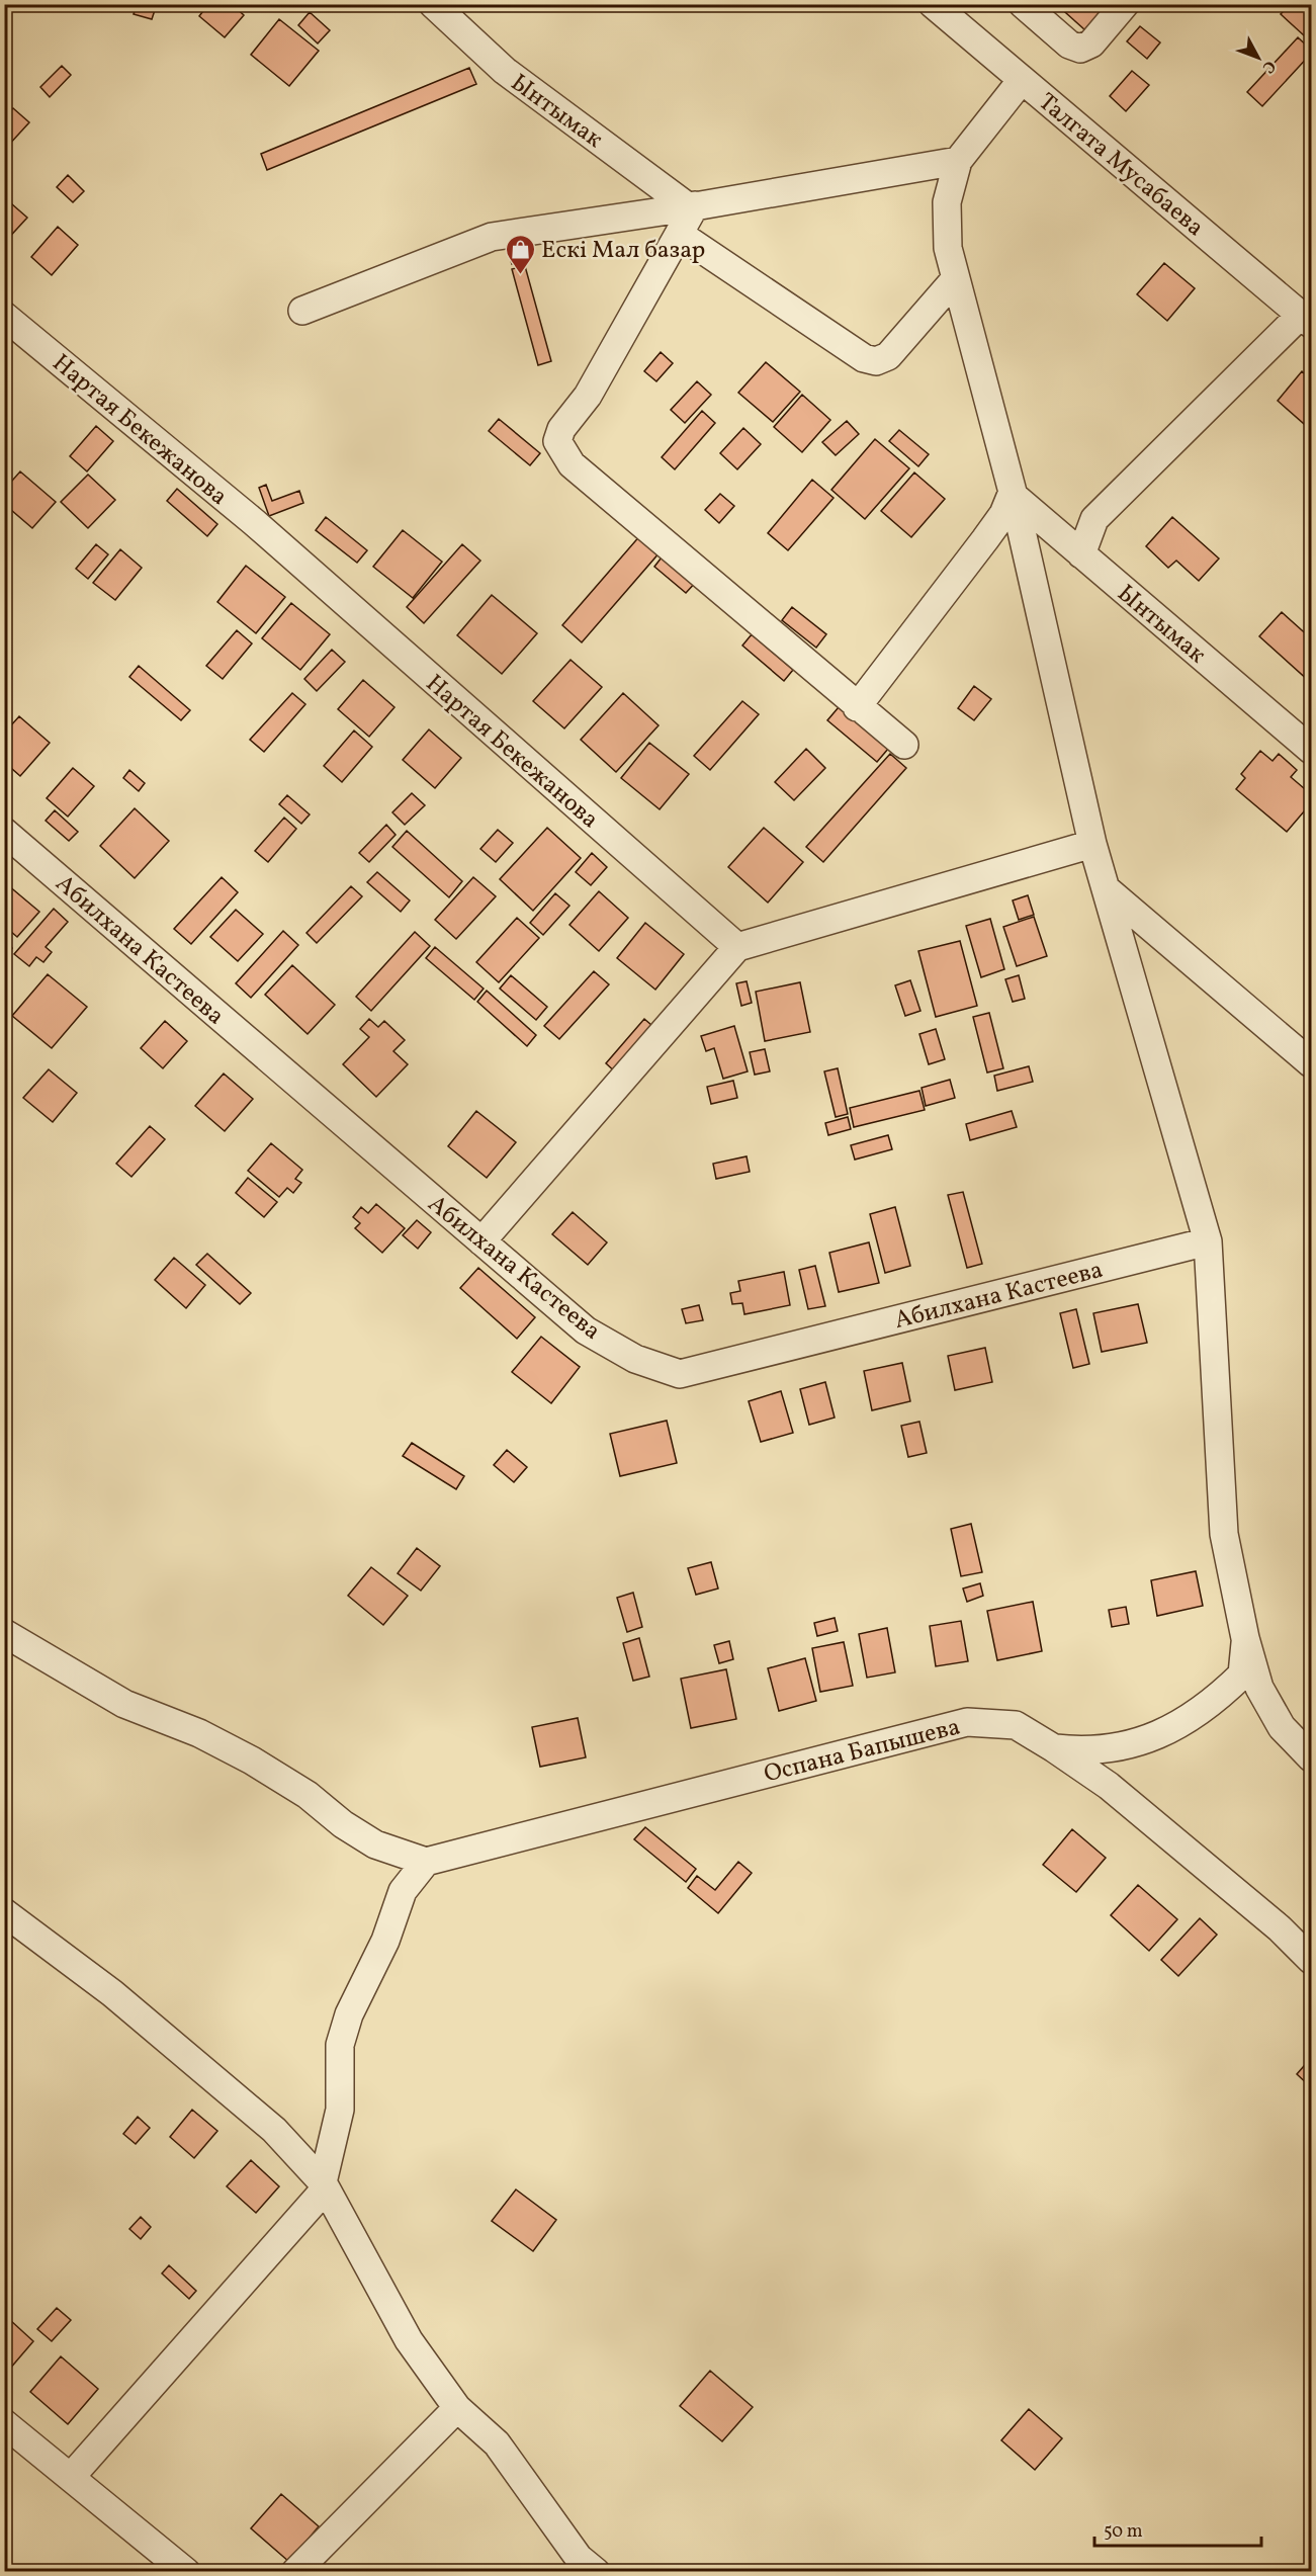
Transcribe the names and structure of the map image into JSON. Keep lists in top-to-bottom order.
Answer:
{
  "streets": {
    "street": [
      "Ынтымак",
      "Талгата Мусабаева",
      "Нартая Бекежанова",
      "Абилхана Кастеева",
      "Оспана Бапышева"
    ]
  },
  "places": {
    "shop": ["Ескі Мал базар"]
  },
  "scale_bar": "50 m",
  "north": "bottom right"
}
